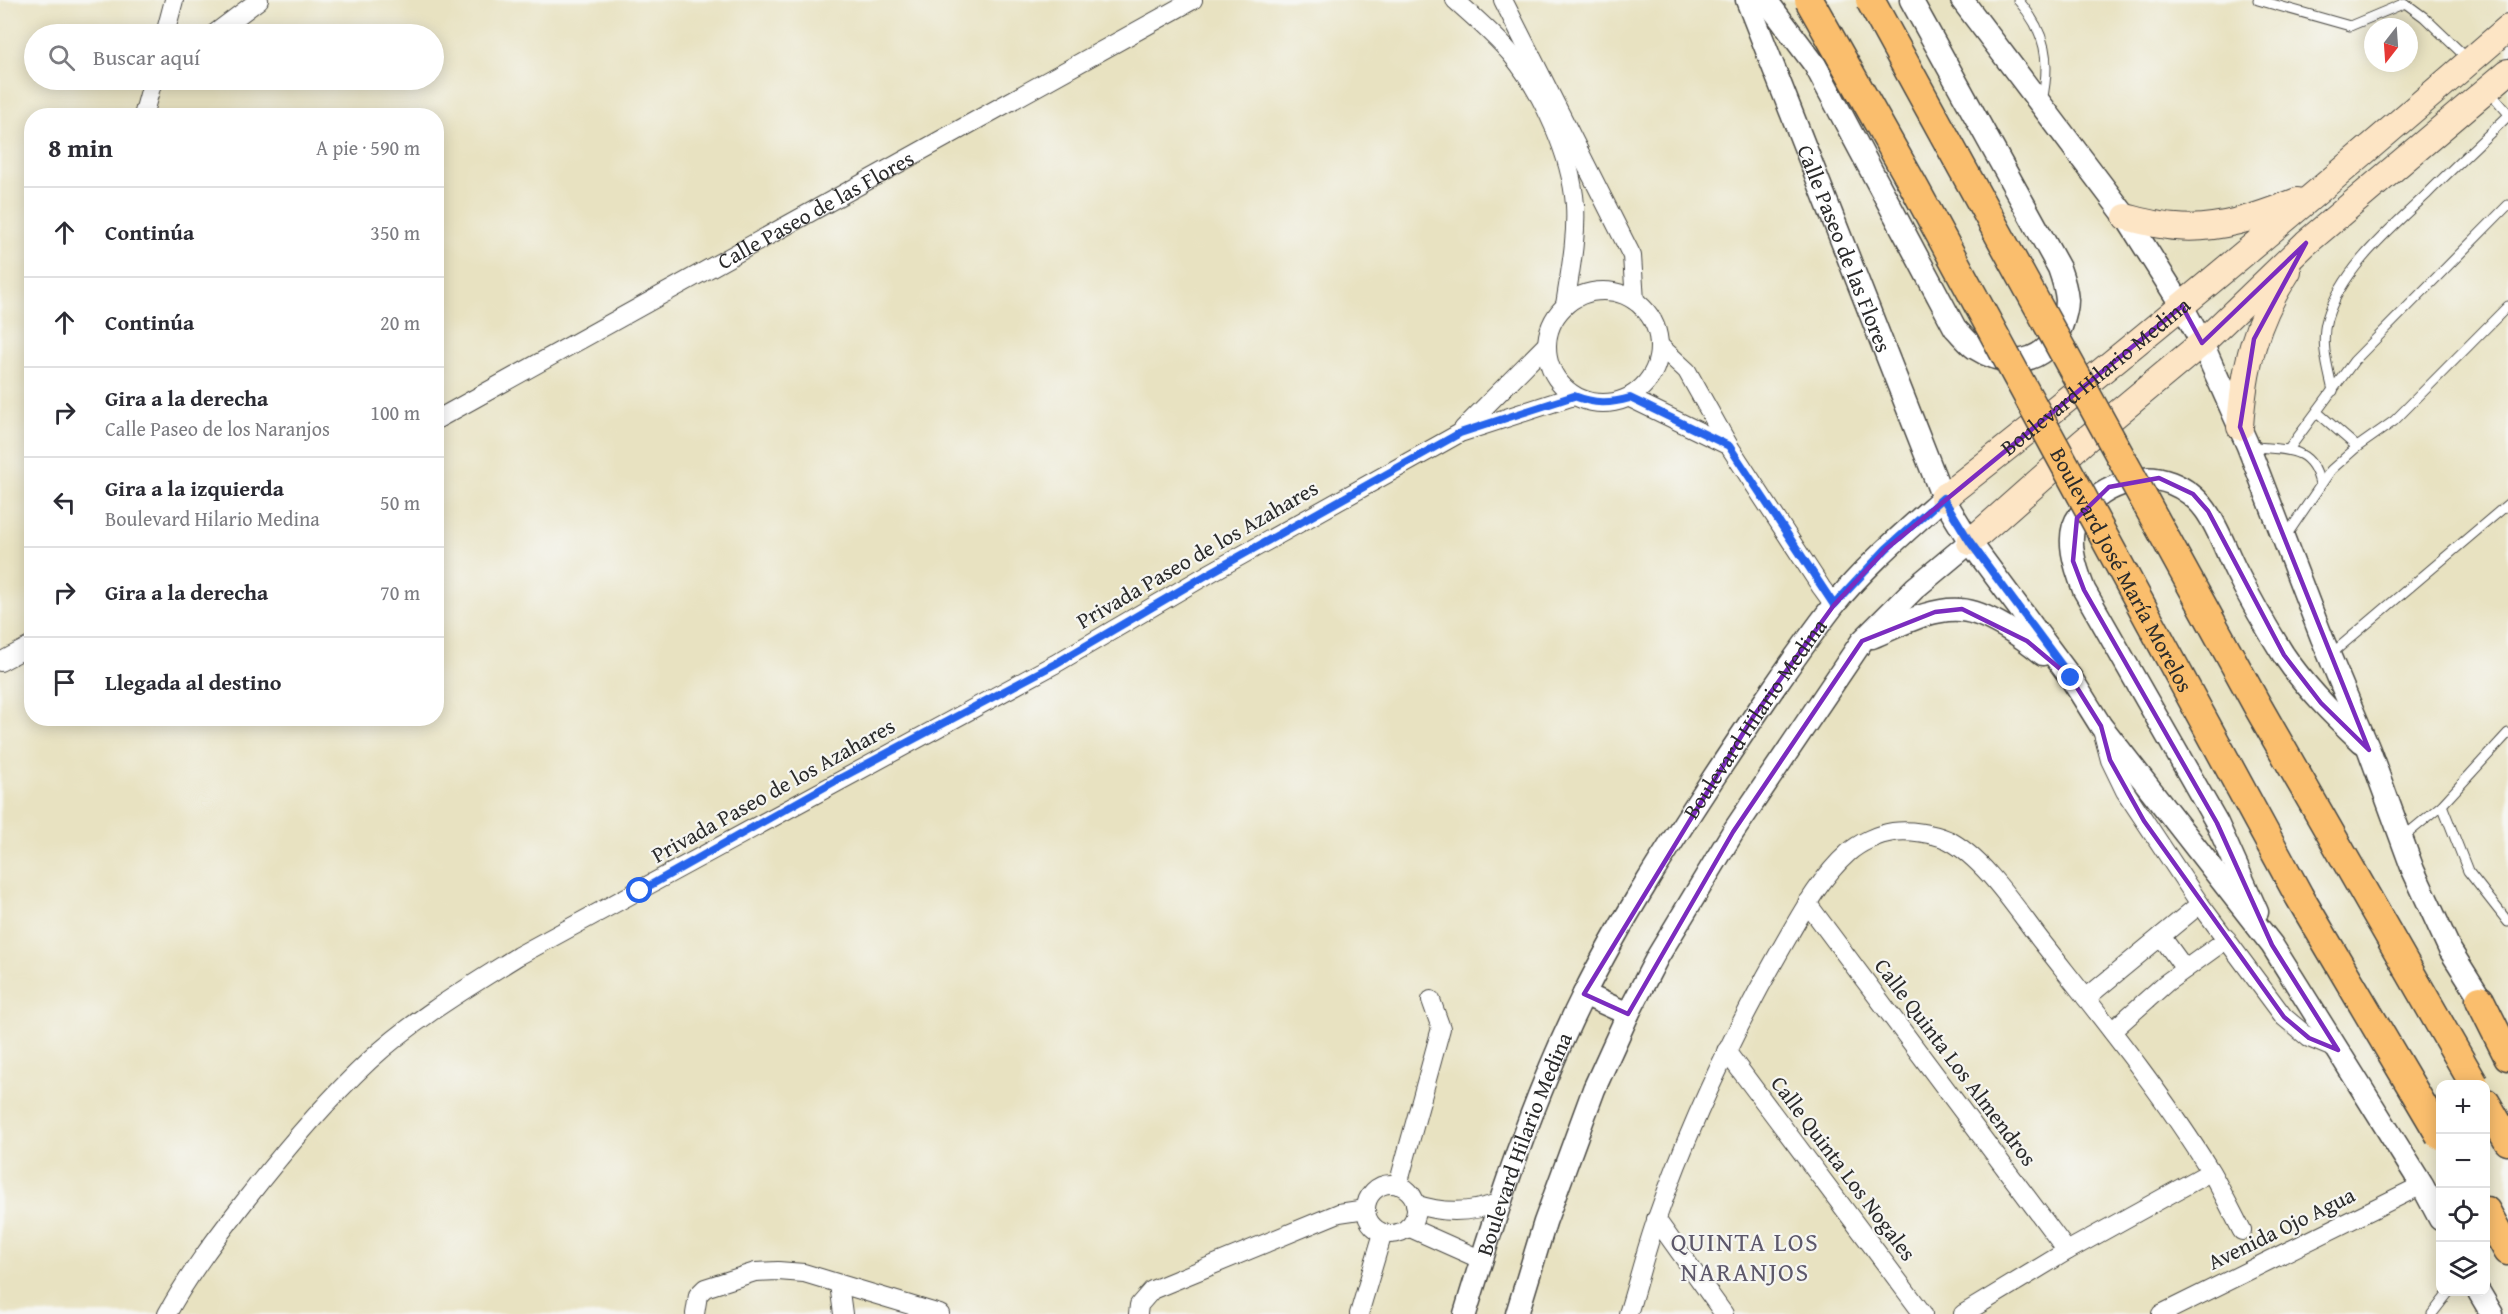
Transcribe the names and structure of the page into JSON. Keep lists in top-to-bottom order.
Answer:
{
  "streets": {
    "main road": ["Boulevard Hilario Medina", "Boulevard José María Morelos"],
    "street": [
      "Calle Paseo de las Flores",
      "Privada Paseo de los Azahares",
      "Calle Quinta Los Almendros",
      "Calle Quinta Los Nogales",
      "Avenida Ojo Agua"
    ]
  },
  "crossings": [
    ["Calle Paseo de las Flores", "Boulevard Hilario Medina"]
  ],
  "districts": ["QUINTA LOS NARANJOS"],
  "north": "bottom",
  "page": {
    "search": "Buscar aquí",
    "heading": ["8 min", "A pie · 590 m"],
    "list": [
      ["Continúa", "350 m"],
      ["Continúa", "20 m"],
      ["Gira a la derecha", "Calle Paseo de los Naranjos", "100 m"],
      ["Gira a la izquierda", "Boulevard Hilario Medina", "50 m"],
      ["Gira a la derecha", "70 m"],
      "Llegada al destino"
    ],
    "map_buttons": ["+", "−"]
  }
}
